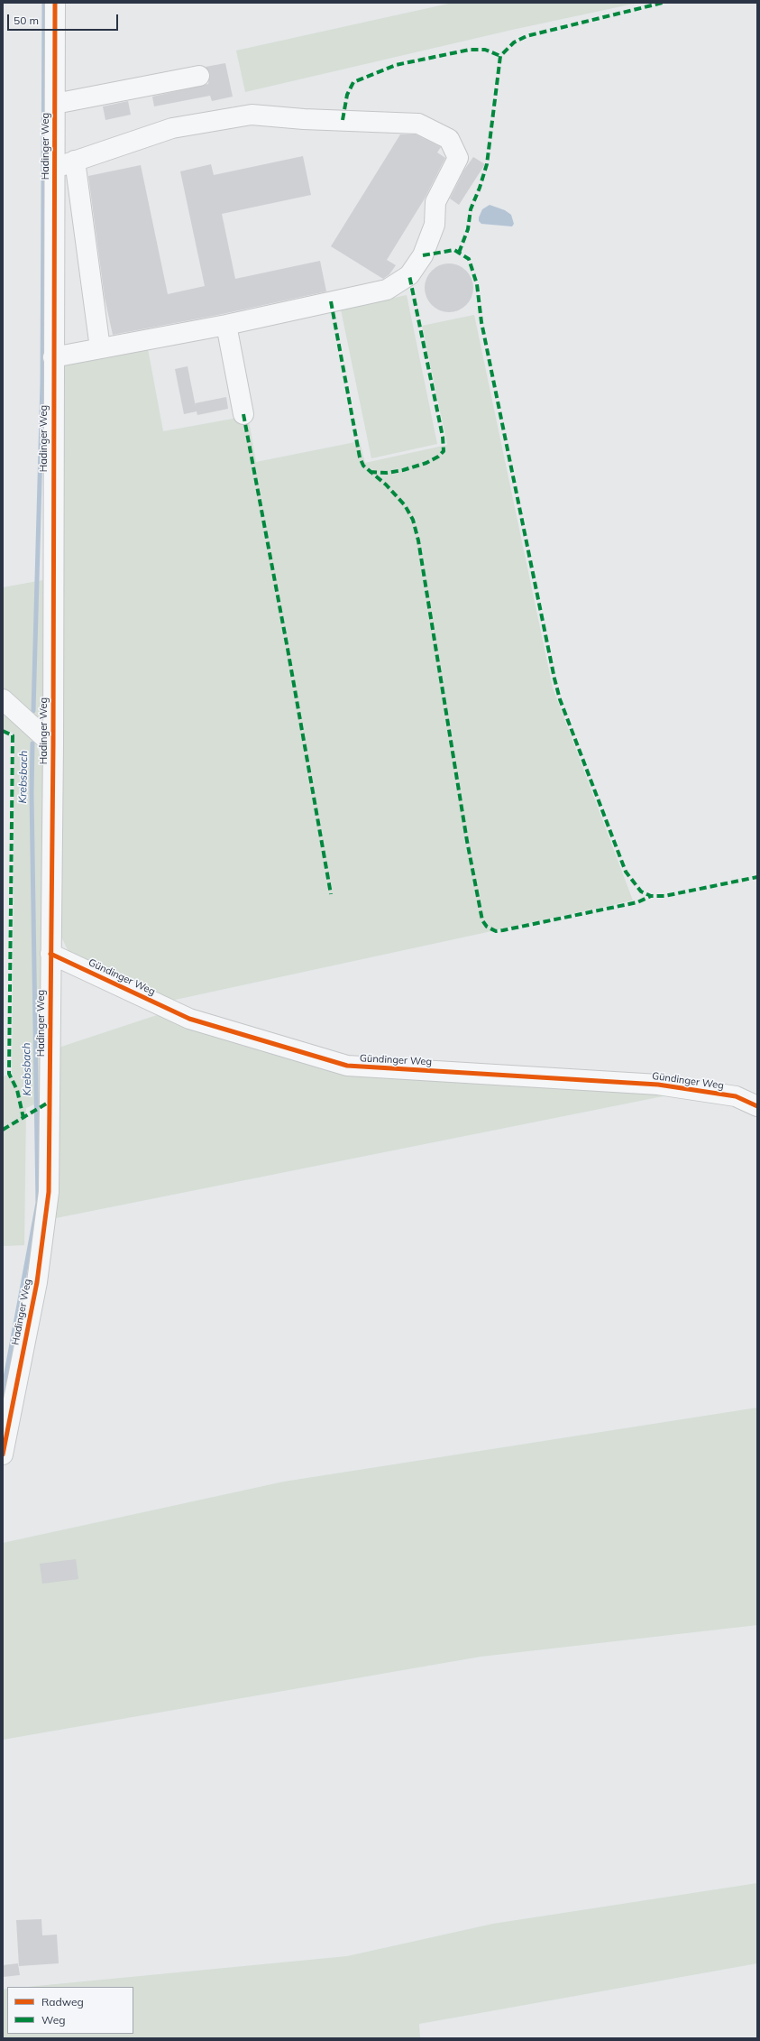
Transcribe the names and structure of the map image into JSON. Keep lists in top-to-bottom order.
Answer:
{
  "streets": {
    "street": ["Hadinger Weg", "Gündinger Weg"]
  },
  "crossings": [
    ["Hadinger Weg", "Gündinger Weg"]
  ],
  "water": ["Krebsbach"],
  "legend": ["Radweg", "Weg"],
  "scale_bar": "50 m"
}
